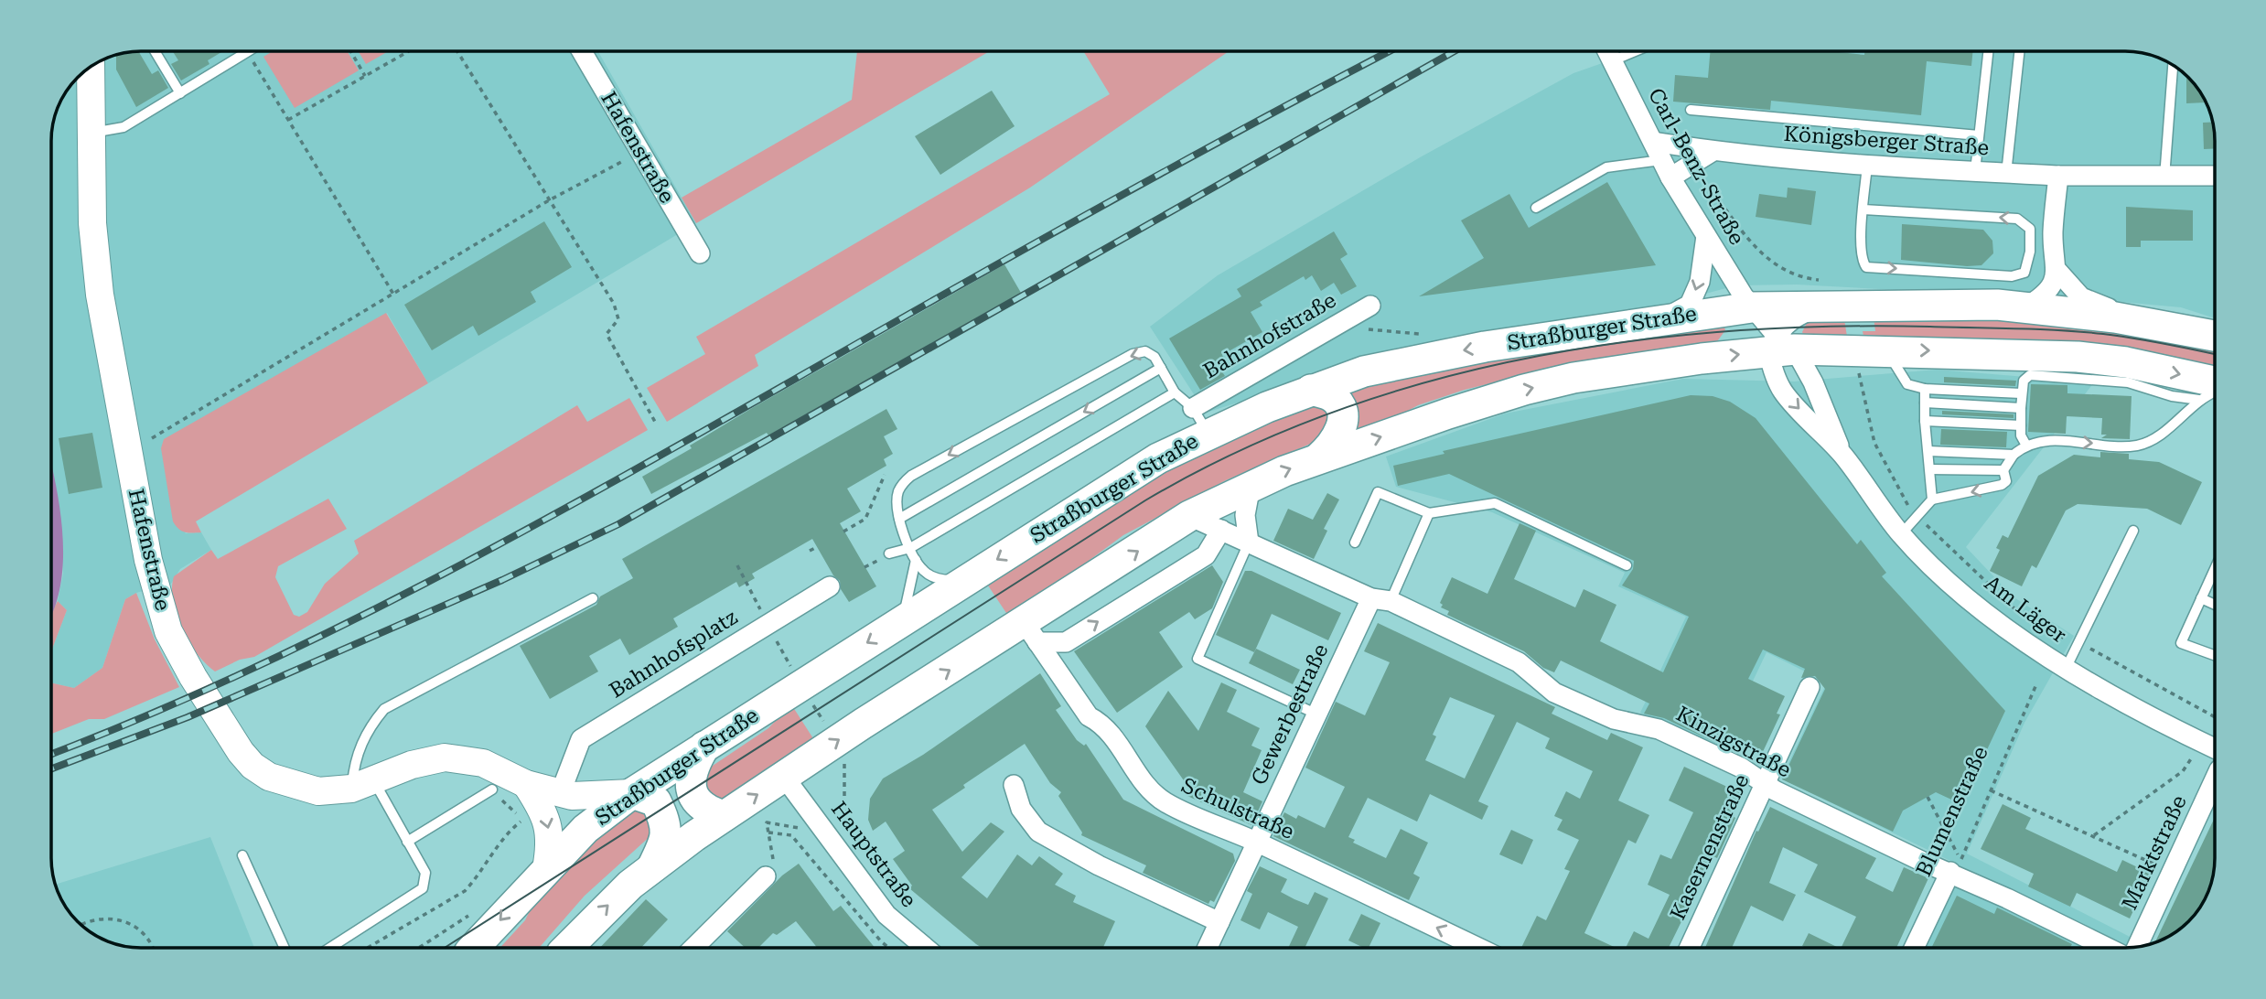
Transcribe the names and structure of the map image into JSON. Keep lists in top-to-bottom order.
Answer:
{
  "streets": {
    "main road": ["Straßburger Straße"],
    "street": [
      "Königsberger Straße",
      "Hafenstraße",
      "Carl-Benz-Straße",
      "Bahnhofstraße",
      "Am Läger",
      "Bahnhofsplatz",
      "Gewerbestraße",
      "Kinzigstraße",
      "Schulstraße",
      "Blumenstraße",
      "Kasernenstraße",
      "Marktstraße",
      "Hauptstraße"
    ]
  },
  "crossings": [
    ["Königsberger Straße", "Carl-Benz-Straße"],
    ["Hafenstraße", "Straßburger Straße"],
    ["Carl-Benz-Straße", "Straßburger Straße"],
    ["Carl-Benz-Straße", "Am Läger"],
    ["Straßburger Straße", "Bahnhofstraße"],
    ["Gewerbestraße", "Kinzigstraße"],
    ["Gewerbestraße", "Schulstraße"],
    ["Kinzigstraße", "Blumenstraße"],
    ["Kinzigstraße", "Kasernenstraße"]
  ],
  "one_way": ["Schulstraße"]
}
